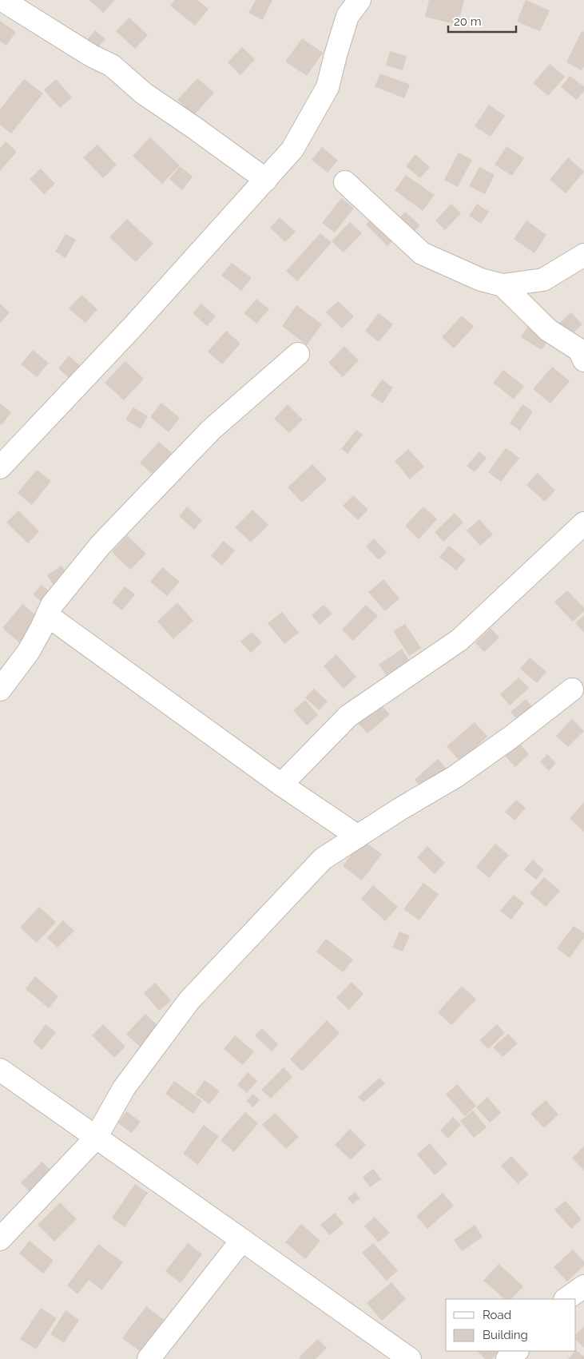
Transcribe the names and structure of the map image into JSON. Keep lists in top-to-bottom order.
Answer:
{
  "legend": ["Road", "Building"],
  "scale_bar": "20 m"
}
